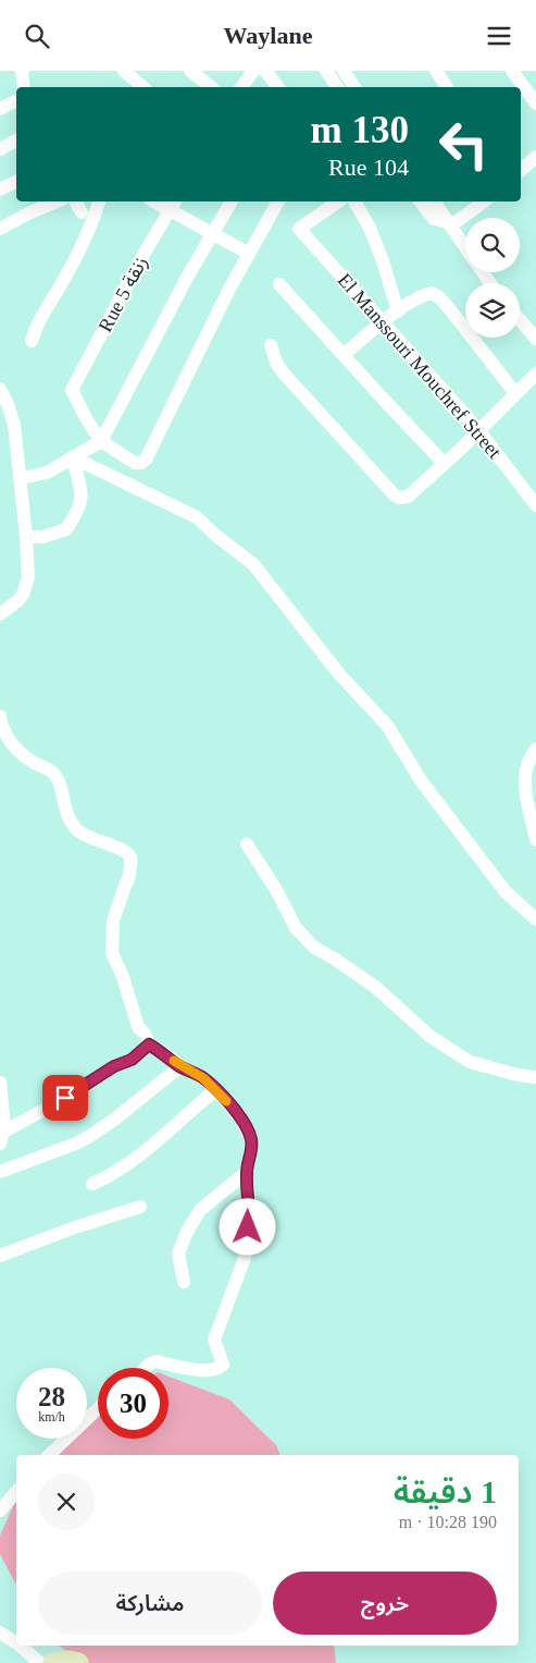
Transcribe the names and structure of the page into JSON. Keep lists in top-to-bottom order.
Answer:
{
  "streets": {
    "street": ["Rue 5 زنقة", "El Manssouri Mouchref Street"]
  },
  "page": {
    "header": "Waylane",
    "turn": ["130 m", "Rue 104"],
    "speed": "28 km/h",
    "limit": "30",
    "heading": ["1 دقيقة", "190 m · 10:28"],
    "buttons": ["خروج", "مشاركة"]
  }
}
